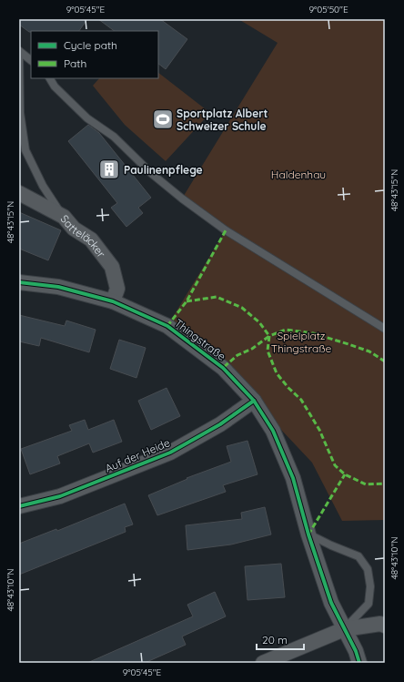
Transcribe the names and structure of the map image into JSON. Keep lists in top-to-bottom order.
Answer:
{
  "streets": {
    "street": ["Satteläcker", "Thingstraße", "Auf der Heide"]
  },
  "crossings": [
    ["Satteläcker", "Thingstraße"],
    ["Thingstraße", "Auf der Heide"]
  ],
  "parks": ["Haldenhau", "Spielplatz Thingstraße"],
  "places": {
    "sports": ["Sportplatz Albert Schweizer Schule"],
    "building": ["Paulinenpflege"]
  },
  "legend": ["Cycle path", "Path"],
  "scale_bar": "20 m",
  "coordinates": [
    "9°05'45\"E",
    "9°05'50\"E",
    "48°43'15\"N",
    "48°43'10\"N"
  ]
}
